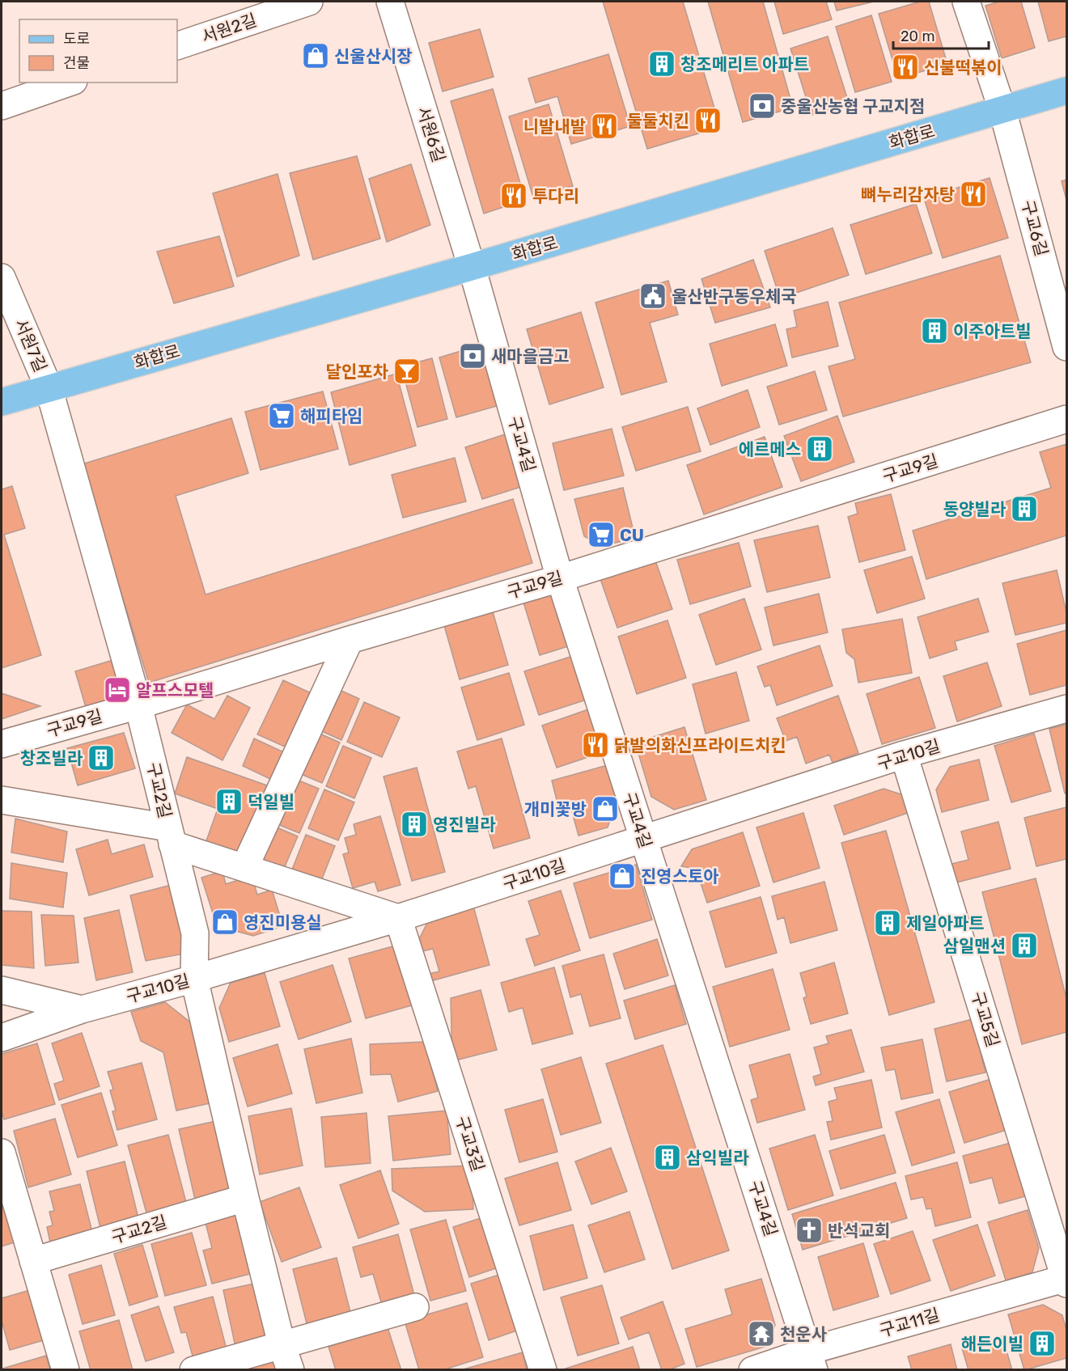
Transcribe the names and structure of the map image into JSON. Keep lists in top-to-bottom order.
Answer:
{
  "streets": {
    "main road": ["화합로"],
    "street": [
      "서원2길",
      "서원6길",
      "구교6길",
      "서원7길",
      "구교4길",
      "구교9길",
      "구교10길",
      "구교2길",
      "구교5길",
      "구교3길",
      "구교11길"
    ]
  },
  "crossings": [
    ["서원6길", "화합로"],
    ["서원6길", "구교4길"],
    ["화합로", "구교6길"],
    ["화합로", "서원7길"],
    ["화합로", "구교4길"],
    ["화합로", "구교2길"],
    ["서원7길", "구교2길"],
    ["구교4길", "구교9길"],
    ["구교4길", "구교10길"],
    ["구교4길", "구교11길"],
    ["구교9길", "구교2길"],
    ["구교10길", "구교2길"],
    ["구교10길", "구교5길"],
    ["구교10길", "구교3길"],
    ["구교5길", "구교11길"]
  ],
  "places": {
    "shop": [
      "신울산시장",
      "개미꽃방",
      "진영스토아",
      "영진미용실"
    ],
    "building": [
      "창조메리트 아파트",
      "이주아트빌",
      "에르메스",
      "동양빌라",
      "창조빌라",
      "덕일빌",
      "영진빌라",
      "제일아파트",
      "삼일맨션",
      "삼익빌라",
      "해든이빌"
    ],
    "restaurant": [
      "신불떡볶이",
      "둘둘치킨",
      "니발내발",
      "뼈누리감자탕",
      "투다리",
      "닭발의화신프라이드치킨"
    ],
    "bank": ["중울산농협 구교지점", "새마을금고"],
    "public building": ["울산반구동우체국"],
    "bar": ["달인포차"],
    "supermarket": ["해피타임", "CU"],
    "hotel": ["알프스모텔"],
    "church": ["반석교회"],
    "temple": ["천운사"]
  },
  "legend": ["도로", "건물"],
  "scale_bar": "20 m"
}
